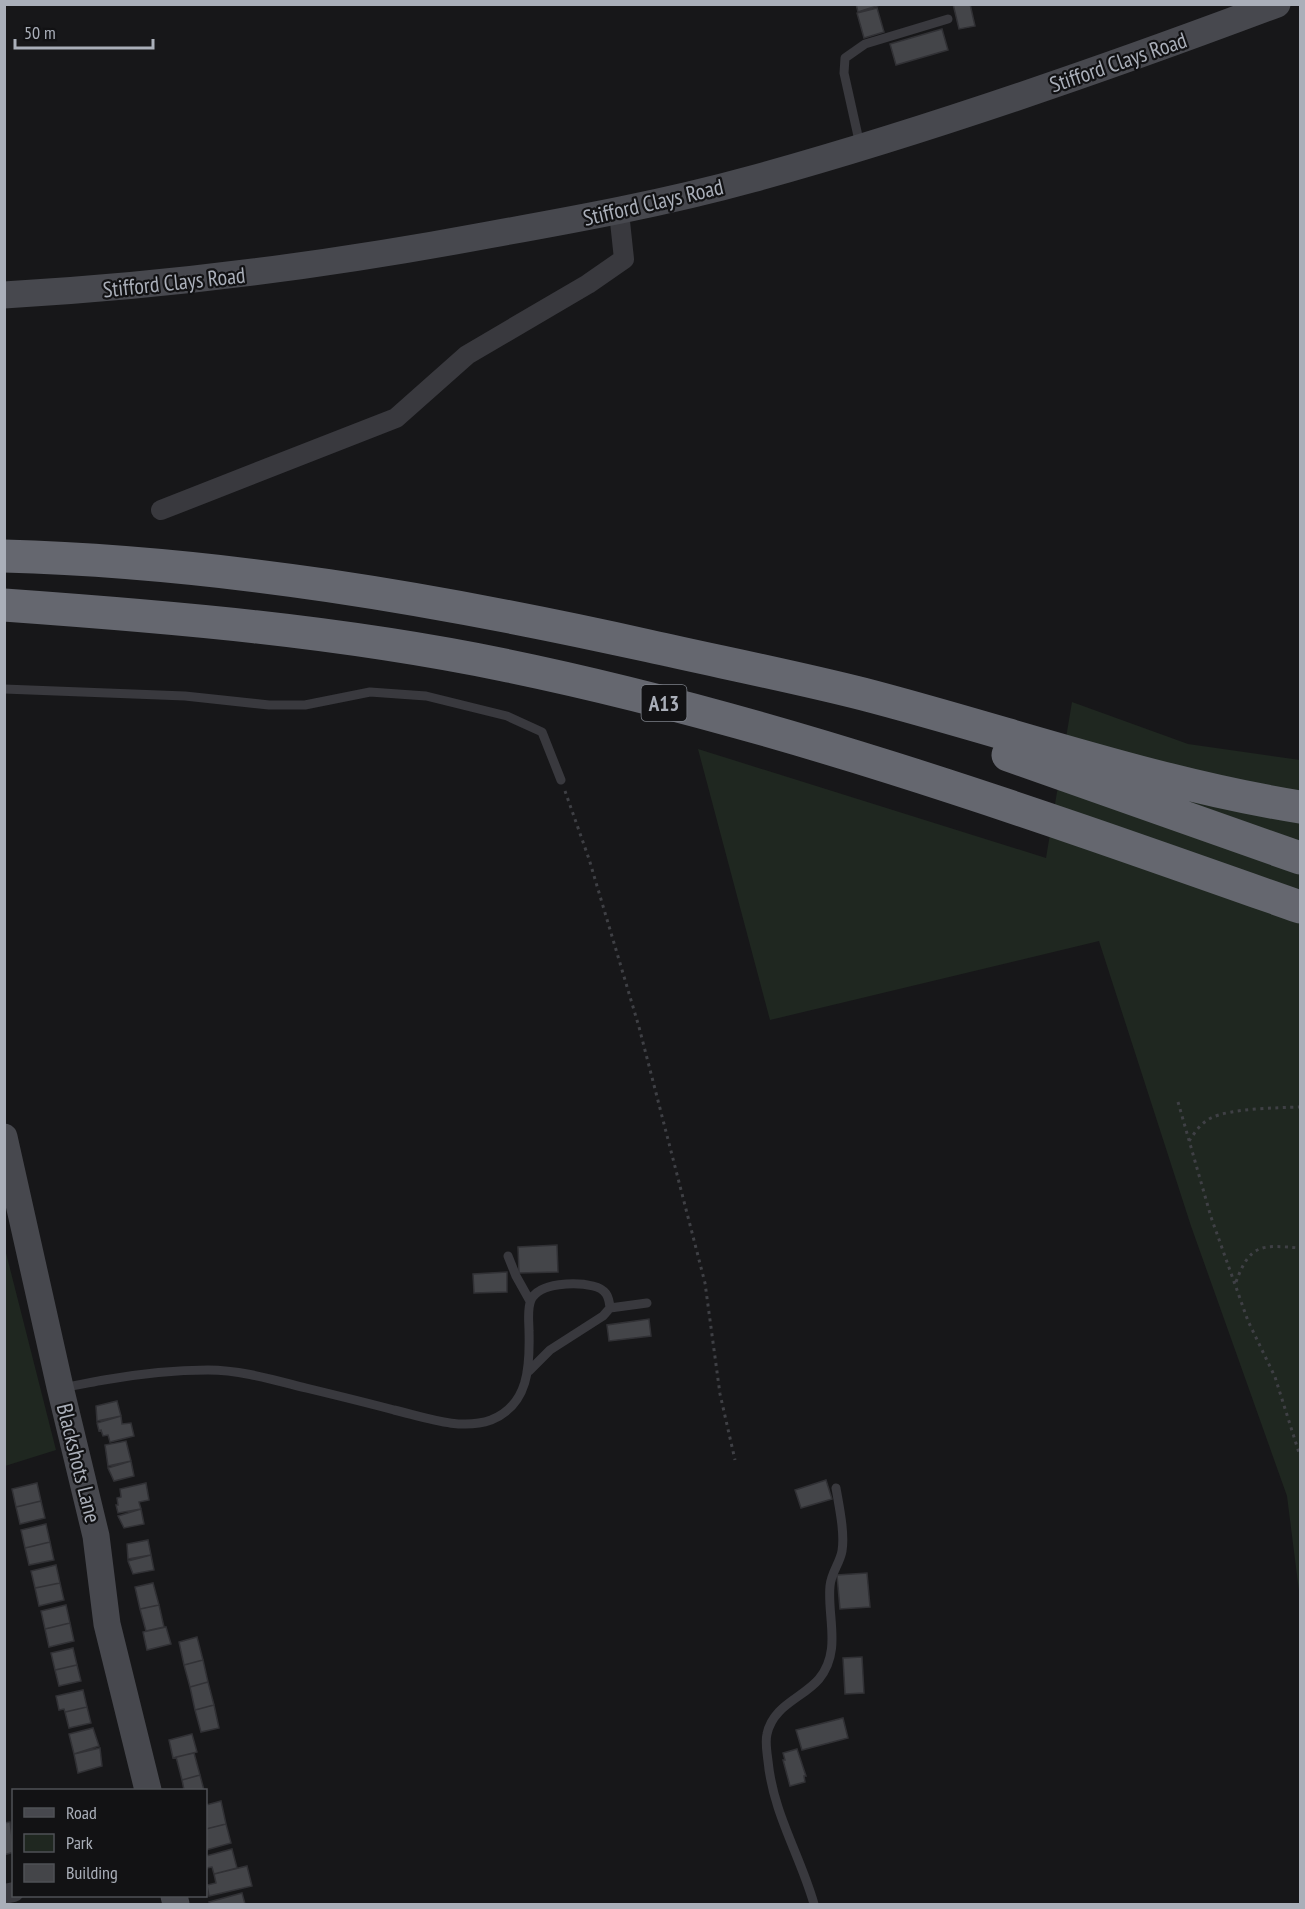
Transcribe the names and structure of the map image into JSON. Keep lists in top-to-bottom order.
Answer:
{
  "streets": {
    "highway": ["A13"],
    "street": ["Stifford Clays Road", "Blackshots Lane"]
  },
  "legend": ["Road", "Park", "Building"],
  "scale_bar": "50 m"
}
